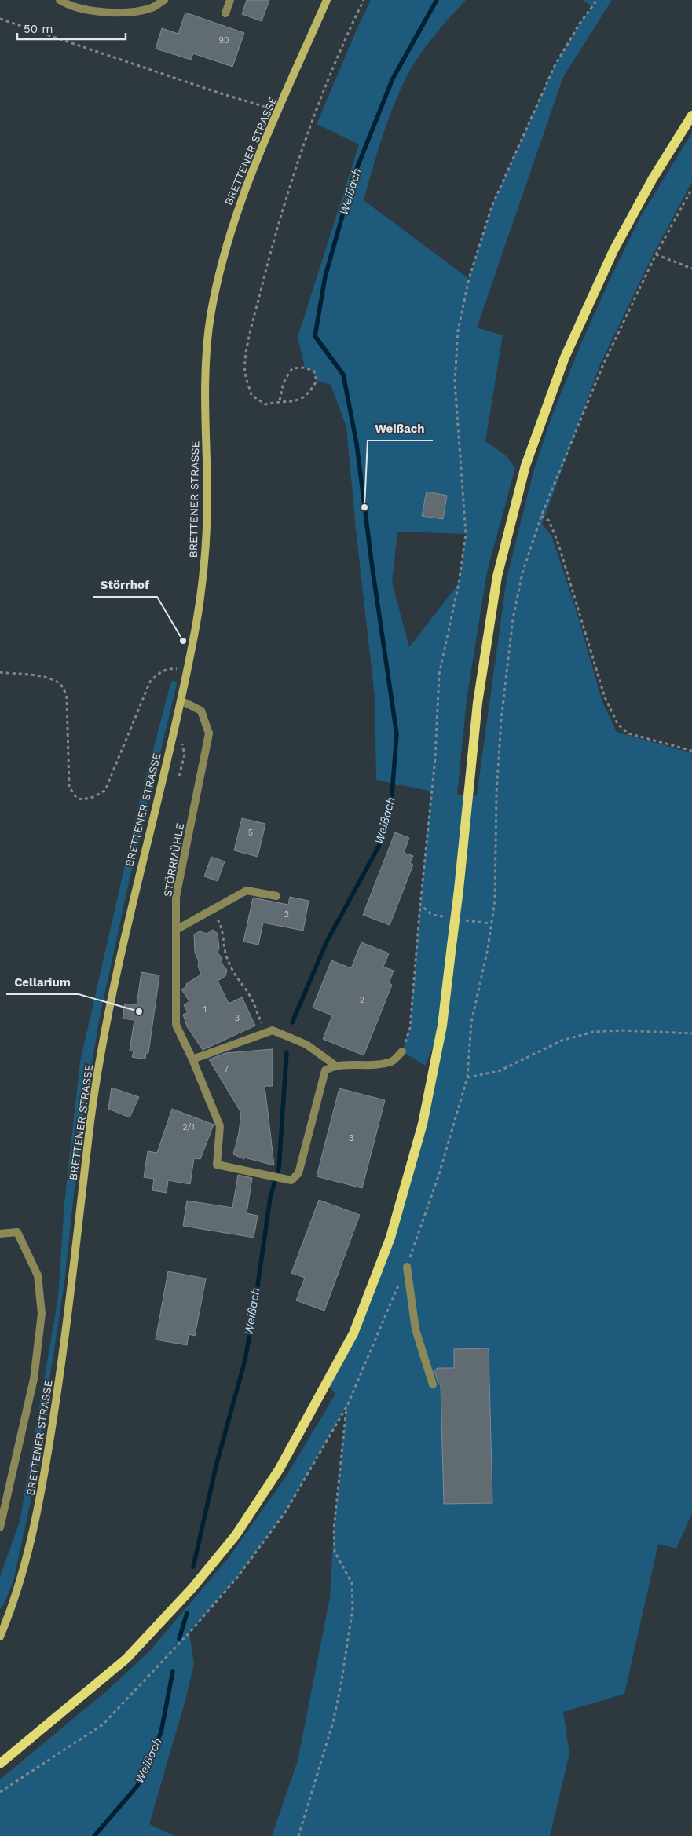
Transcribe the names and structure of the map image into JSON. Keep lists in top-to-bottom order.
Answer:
{
  "streets": {
    "street": ["BRETTENER STRASSE", "STÖRRMÜHLE"]
  },
  "crossings": [
    ["BRETTENER STRASSE", "STÖRRMÜHLE"]
  ],
  "water": ["Weißach"],
  "places": ["Weißach", "Störrhof", "Cellarium"],
  "house_numbers": [
    "90",
    "5",
    "2",
    "2",
    "1",
    "3",
    "7",
    "2/1",
    "3"
  ],
  "scale_bar": "50 m"
}
